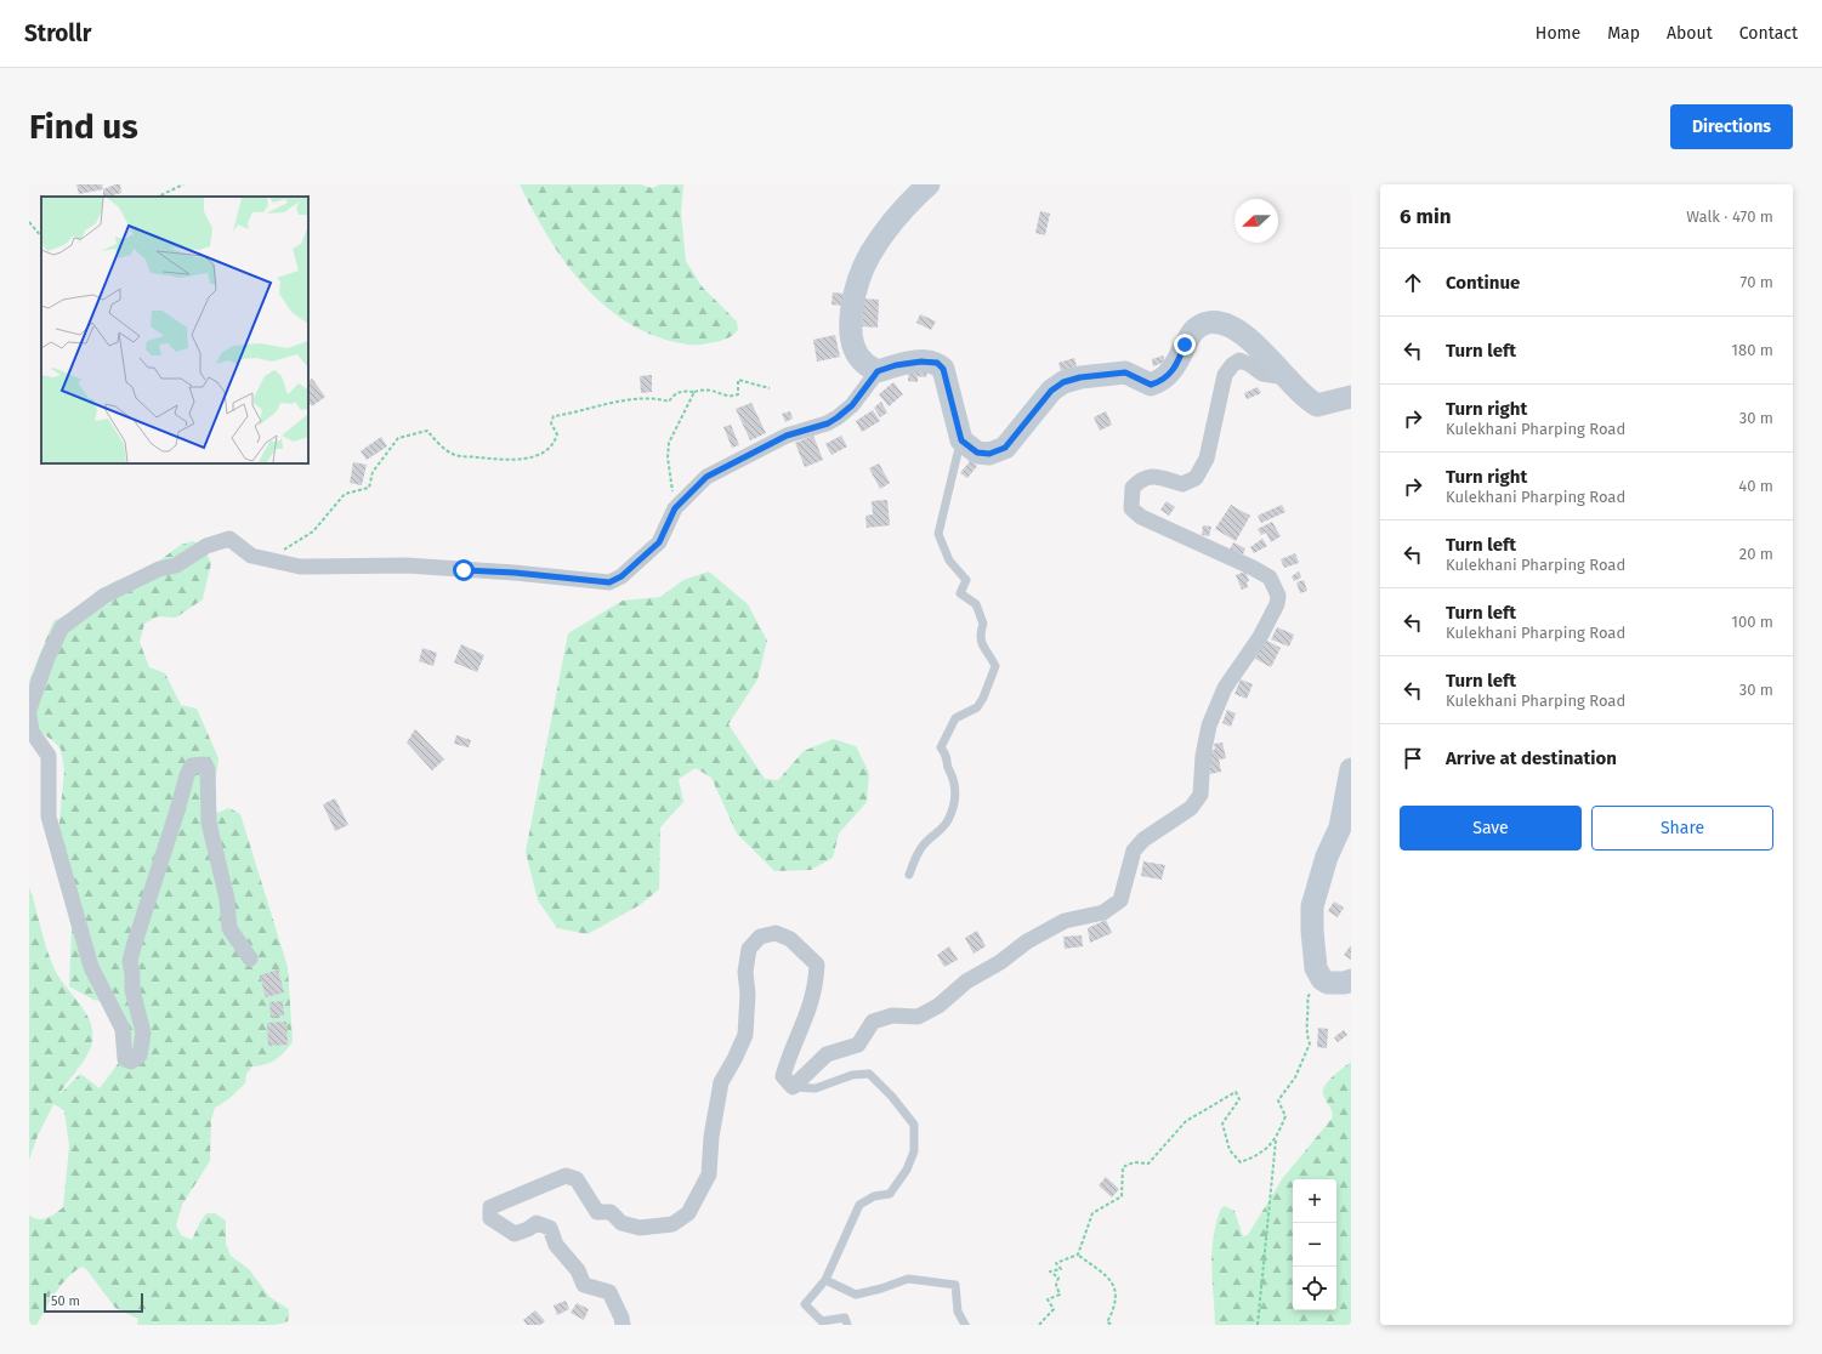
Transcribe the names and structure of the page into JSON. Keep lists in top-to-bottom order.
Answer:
{
  "scale_bar": "50 m",
  "north": "left",
  "page": {
    "header": "Strollr",
    "nav": [
      "Home",
      "Map",
      "About",
      "Contact"
    ],
    "buttons": [
      "Directions",
      ["Save", "Share"]
    ],
    "title": "Find us",
    "heading": ["6 min", "Walk · 470 m"],
    "list": [
      ["Continue", "70 m"],
      ["Turn left", "180 m"],
      ["Turn right", "Kulekhani Pharping Road", "30 m"],
      ["Turn right", "Kulekhani Pharping Road", "40 m"],
      ["Turn left", "Kulekhani Pharping Road", "20 m"],
      ["Turn left", "Kulekhani Pharping Road", "100 m"],
      ["Turn left", "Kulekhani Pharping Road", "30 m"],
      "Arrive at destination"
    ],
    "map_buttons": ["+", "−"],
    "scale": "50 m"
  }
}
